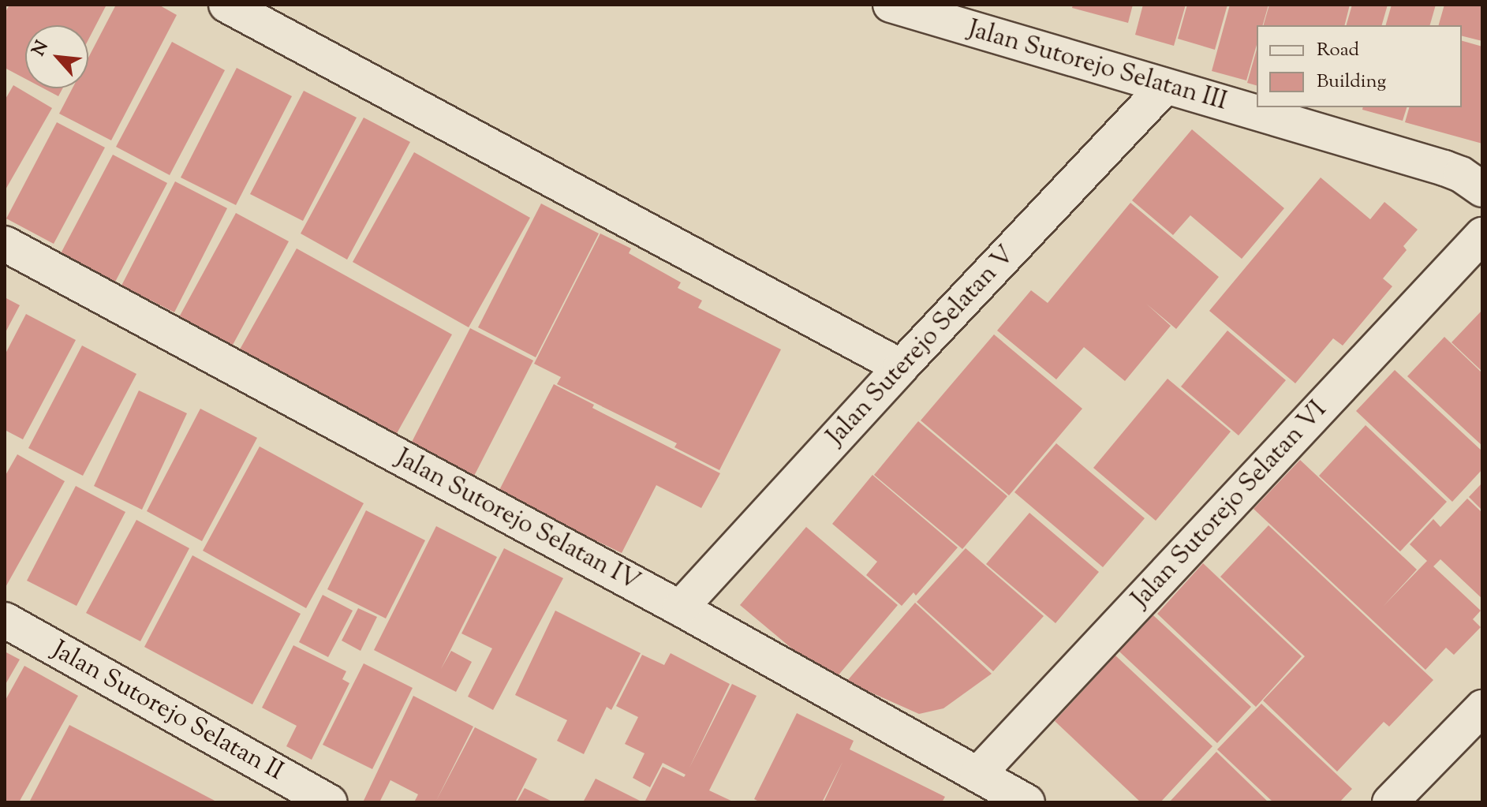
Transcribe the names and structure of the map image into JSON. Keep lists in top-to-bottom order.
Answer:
{
  "streets": {
    "street": [
      "Jalan Sutorejo Selatan III",
      "Jalan Suterejo Selatan V",
      "Jalan Sutorejo Selatan VI",
      "Jalan Sutorejo Selatan IV",
      "Jalan Sutorejo Selatan II"
    ]
  },
  "crossings": [
    ["Jalan Sutorejo Selatan III", "Jalan Suterejo Selatan V"],
    ["Jalan Suterejo Selatan V", "Jalan Sutorejo Selatan IV"],
    ["Jalan Sutorejo Selatan VI", "Jalan Sutorejo Selatan IV"]
  ],
  "legend": ["Road", "Building"],
  "north": "top left"
}
